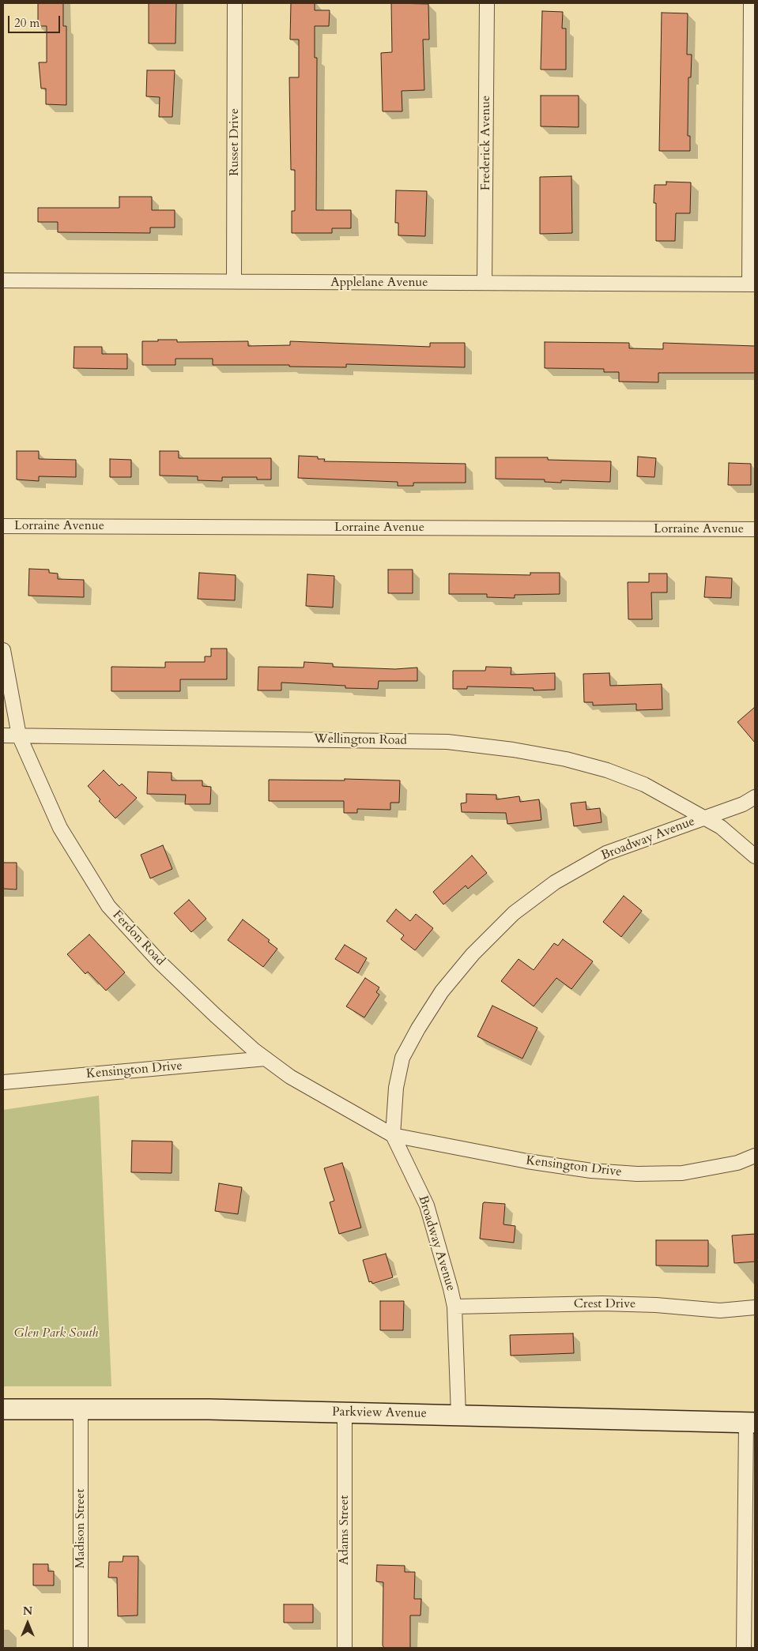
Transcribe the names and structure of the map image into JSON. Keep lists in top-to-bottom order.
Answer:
{
  "streets": {
    "street": [
      "Russet Drive",
      "Frederick Avenue",
      "Applelane Avenue",
      "Lorraine Avenue",
      "Wellington Road",
      "Broadway Avenue",
      "Ferdon Road",
      "Kensington Drive",
      "Crest Drive",
      "Parkview Avenue",
      "Madison Street",
      "Adams Street"
    ]
  },
  "crossings": [
    ["Russet Drive", "Applelane Avenue"],
    ["Frederick Avenue", "Applelane Avenue"],
    ["Wellington Road", "Broadway Avenue"],
    ["Wellington Road", "Ferdon Road"],
    ["Broadway Avenue", "Ferdon Road"],
    ["Broadway Avenue", "Kensington Drive"],
    ["Broadway Avenue", "Crest Drive"],
    ["Broadway Avenue", "Parkview Avenue"],
    ["Ferdon Road", "Kensington Drive"],
    ["Parkview Avenue", "Madison Street"],
    ["Parkview Avenue", "Adams Street"]
  ],
  "parks": ["Glen Park South"],
  "scale_bar": "20 m",
  "north": "top"
}
